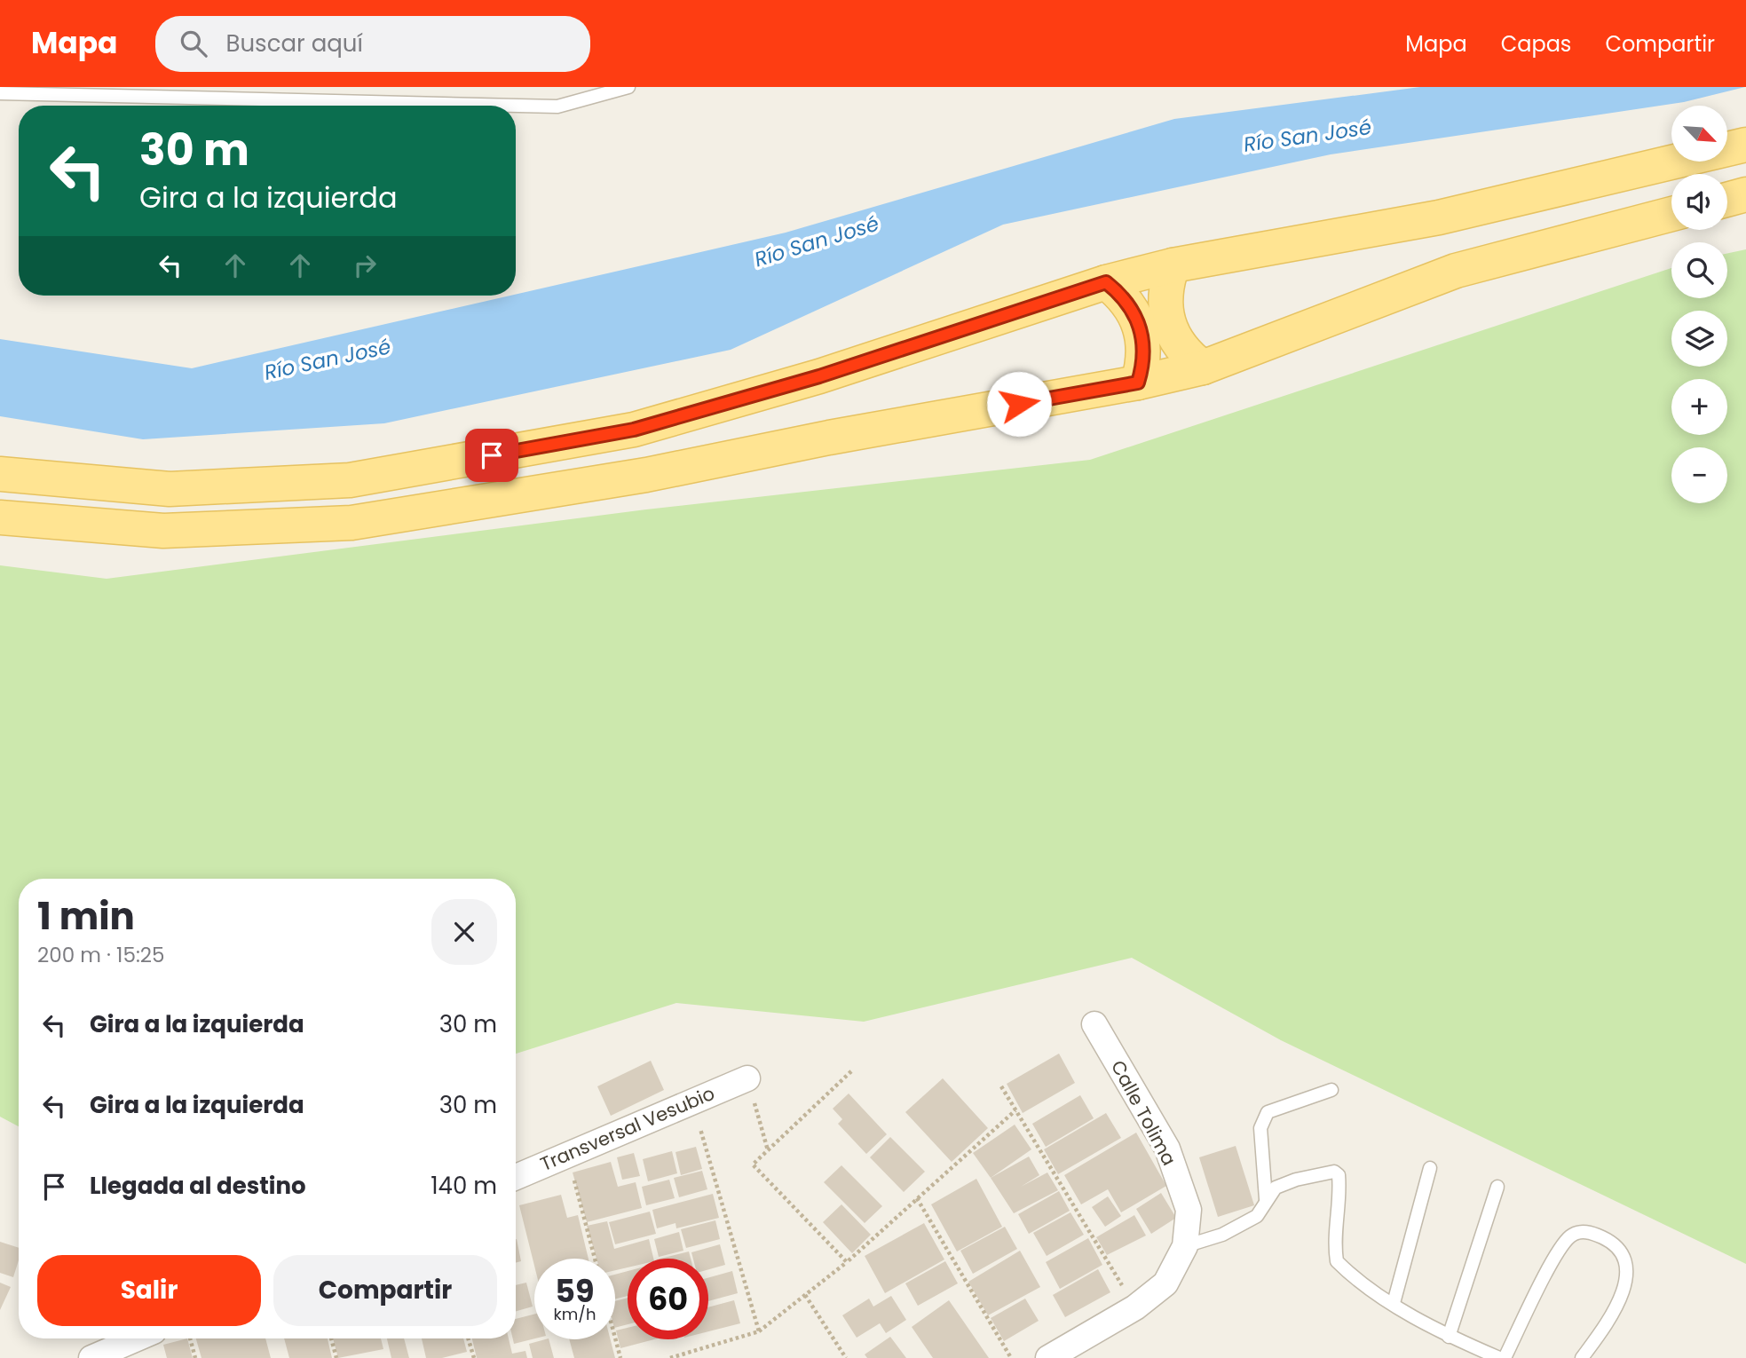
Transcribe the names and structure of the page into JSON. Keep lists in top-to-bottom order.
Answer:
{
  "streets": {
    "street": ["Calle Tolima", "Transversal Vesubio"]
  },
  "water": ["Río San José"],
  "north": "bottom right",
  "page": {
    "header": "Mapa",
    "search": "Buscar aquí",
    "nav": ["Mapa", "Capas", "Compartir"],
    "map_buttons": ["+", "−"],
    "turn": ["30 m", "Gira a la izquierda"],
    "heading": ["1 min", "200 m · 15:25"],
    "list": [
      {
        "name": "Gira a la izquierda",
        "value": "30 m"
      },
      {
        "name": "Gira a la izquierda",
        "value": "30 m"
      },
      {
        "name": "Llegada al destino",
        "value": "140 m"
      }
    ],
    "buttons": ["Salir", "Compartir"],
    "speed": "59 km/h",
    "limit": "60"
  }
}
